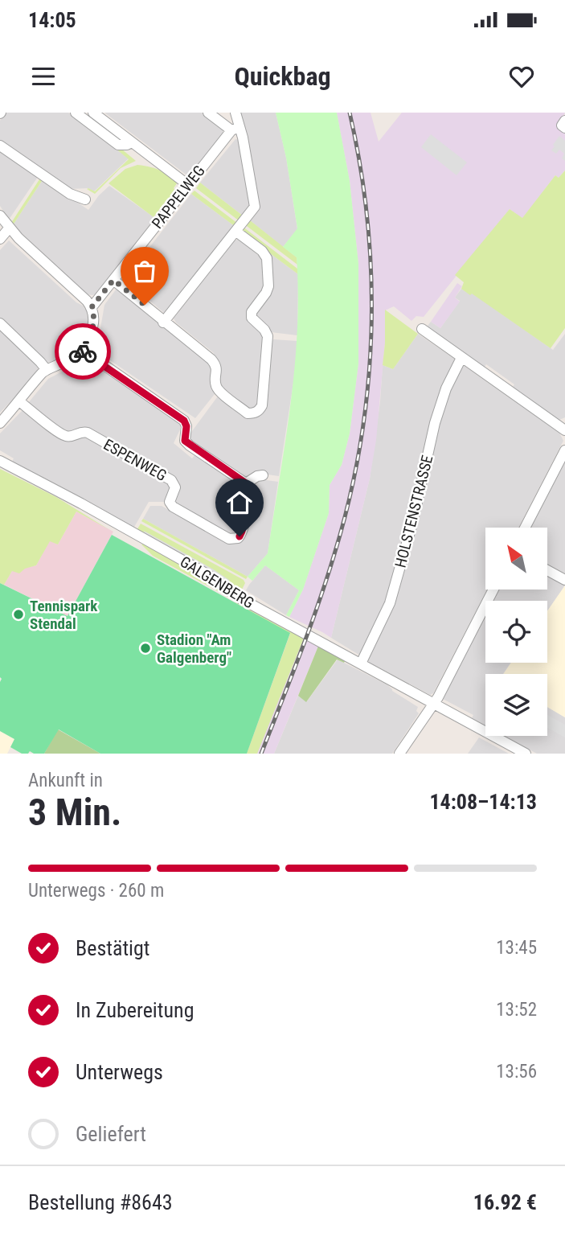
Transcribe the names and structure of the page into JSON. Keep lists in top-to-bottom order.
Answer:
{
  "streets": {
    "street": [
      "PAPPELWEG",
      "ESPENWEG",
      "HOLSTENSTRASSE",
      "GALGENBERG"
    ]
  },
  "crossings": [
    ["HOLSTENSTRASSE", "GALGENBERG"]
  ],
  "places": ["Tennispark Stendal", "Stadion \"Am Galgenberg\""],
  "north": "top left",
  "page": {
    "status": "14:05",
    "header": "Quickbag",
    "heading": ["3 Min.", "Ankunft in", "14:08–14:13"],
    "panel": ["Bestellung #8643", "16.92 €"],
    "bar": "Unterwegs · 260 m",
    "list": [
      ["Bestätigt", "13:45"],
      ["In Zubereitung", "13:52"],
      ["Unterwegs", "13:56"],
      "Geliefert"
    ]
  }
}
